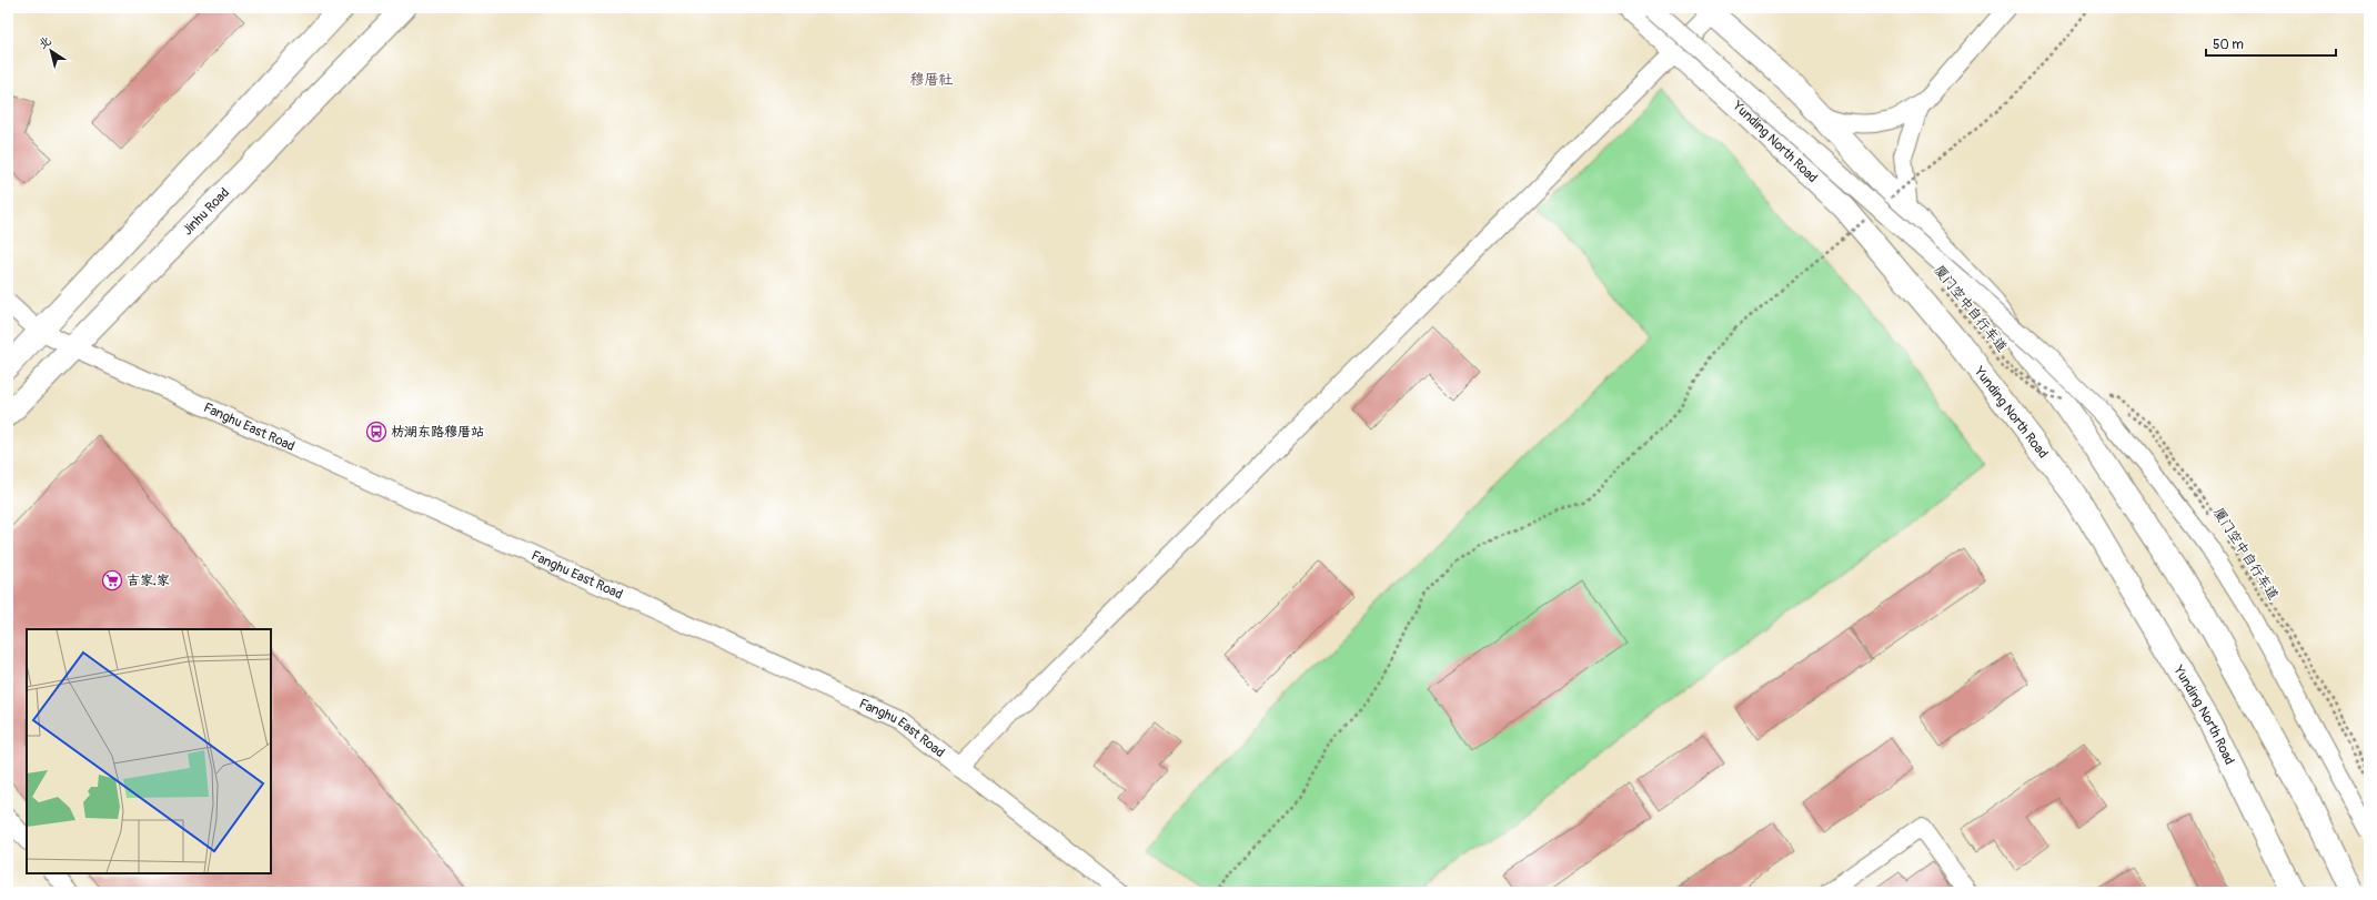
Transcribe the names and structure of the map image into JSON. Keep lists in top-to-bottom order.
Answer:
{
  "streets": {
    "main road": ["Yunding North Road", "Jinhu Road"],
    "street": ["Fanghu East Road"],
    "path": ["厦门空中自行车道"]
  },
  "crossings": [
    ["Jinhu Road", "Fanghu East Road"]
  ],
  "districts": ["穆厝社"],
  "places": {
    "bus stop": ["枋湖东路穆厝站"],
    "supermarket": ["吉家.家"]
  },
  "scale_bar": "50 m",
  "north": "top left"
}
